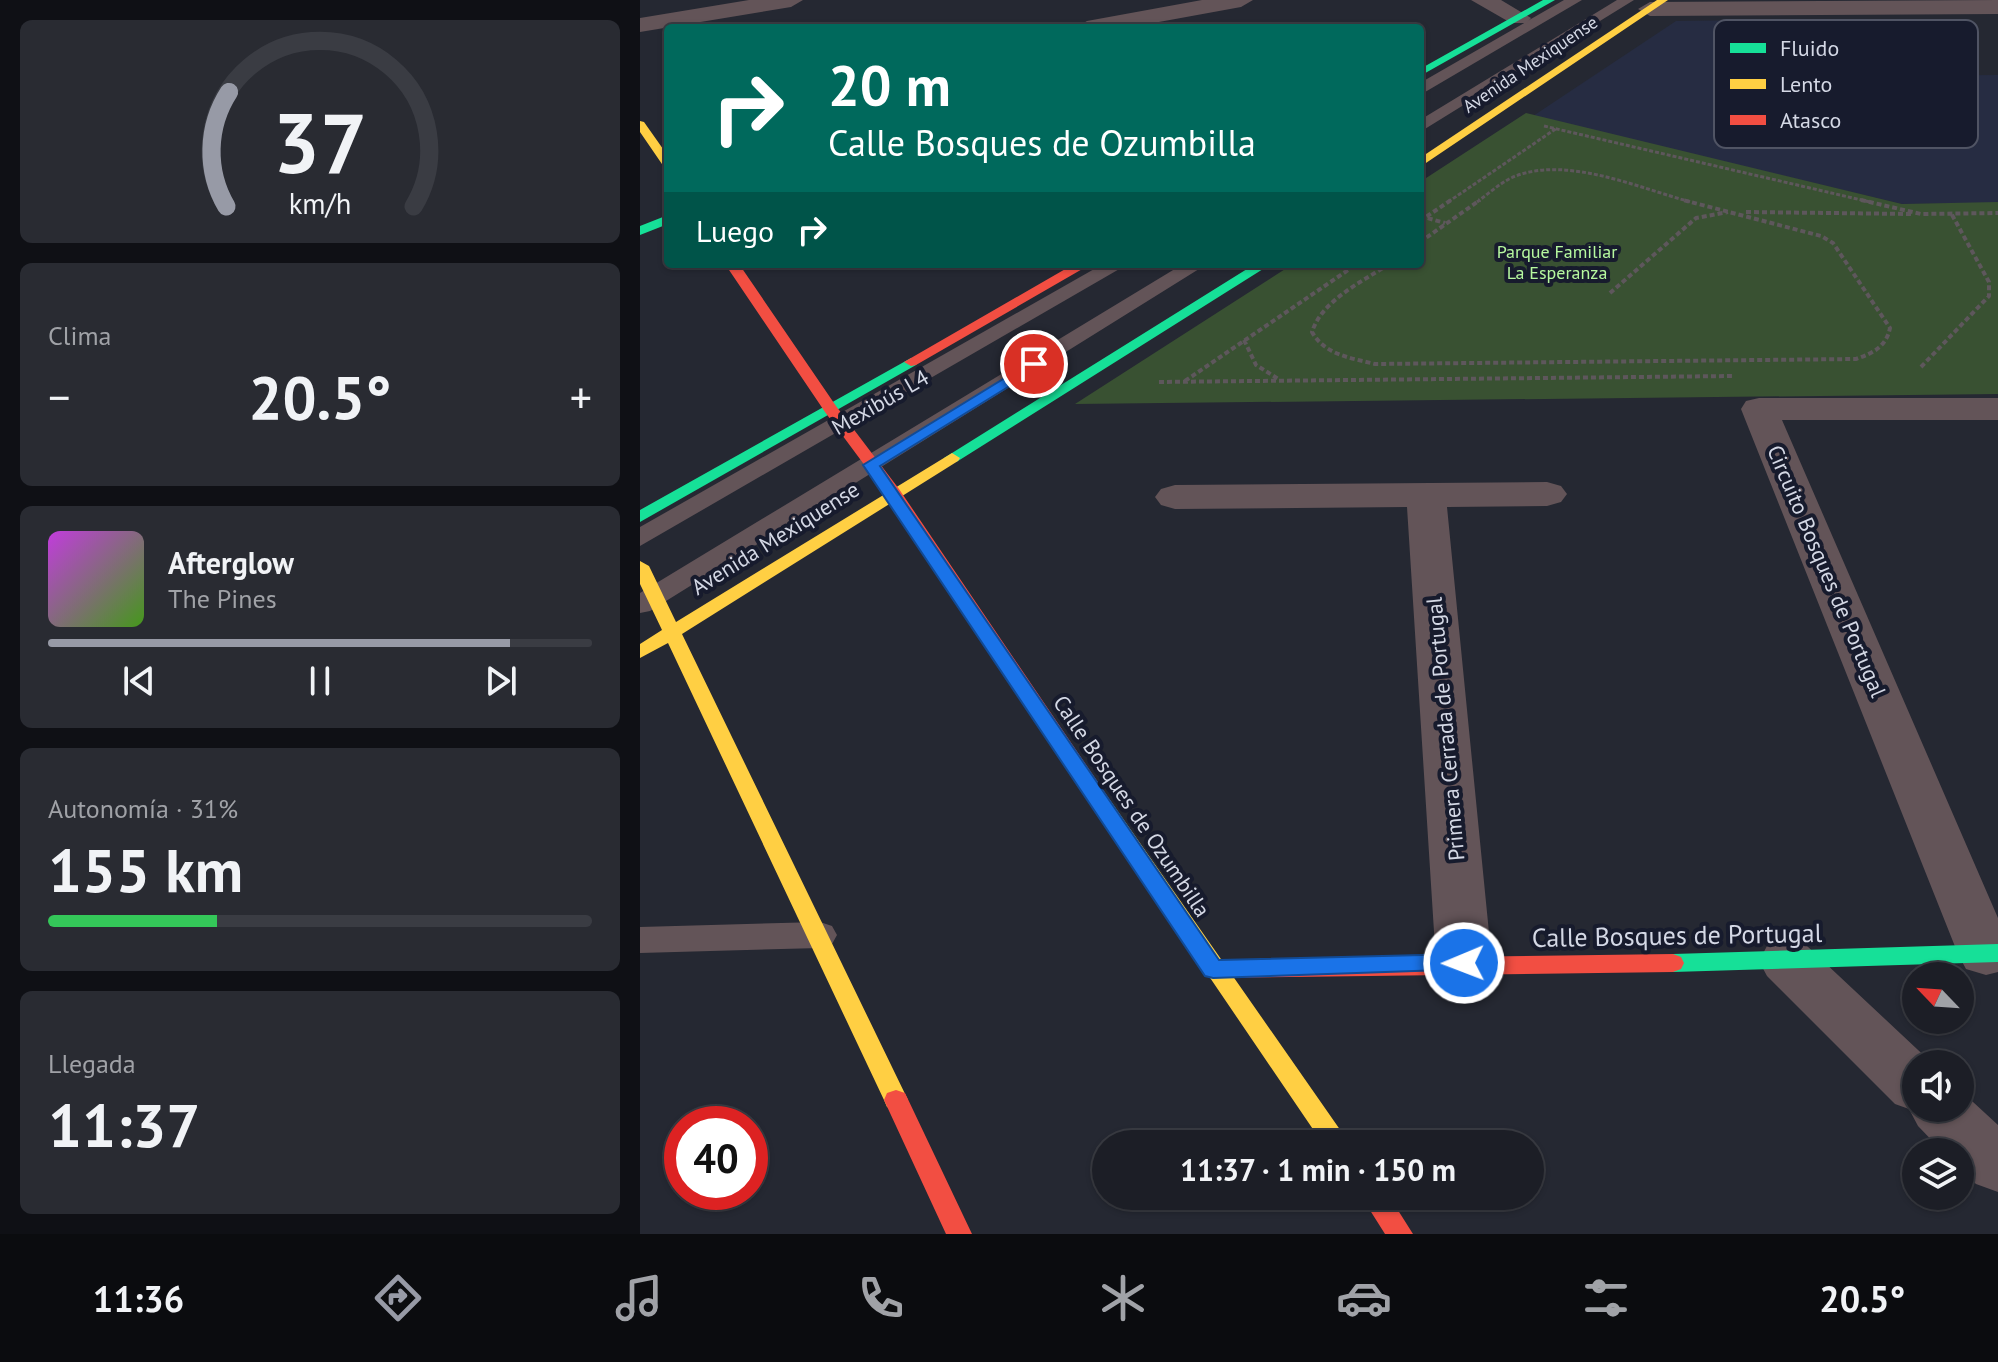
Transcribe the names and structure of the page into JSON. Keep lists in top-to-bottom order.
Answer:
{
  "streets": {
    "main road": ["Avenida Mexiquense", "Calle Bosques de Ozumbilla", "Calle Bosques de Portugal"],
    "street": ["Circuito Bosques de Portugal", "Primera Cerrada de Portugal"],
    "lane": ["Mexibús L4"]
  },
  "crossings": [
    ["Avenida Mexiquense", "Calle Bosques de Ozumbilla"],
    ["Mexibús L4", "Calle Bosques de Ozumbilla"],
    ["Circuito Bosques de Portugal", "Calle Bosques de Portugal"],
    ["Primera Cerrada de Portugal", "Calle Bosques de Portugal"],
    ["Calle Bosques de Ozumbilla", "Calle Bosques de Portugal"]
  ],
  "parks": ["Parque Familiar La Esperanza"],
  "legend": ["Fluido", "Lento", "Atasco"],
  "north": "top left",
  "page": {
    "turn": ["20 m", "Calle Bosques de Ozumbilla"],
    "then": "Luego",
    "tile": [
      "Clima",
      ["Autonomía · 31%", "155 km"],
      ["Llegada", "11:37"]
    ],
    "heat": ["−", "20.5°", "+"],
    "song": ["Afterglow", "The Pines"],
    "limit": "40",
    "trip": "11:37 · 1 min · 150 m",
    "tabs": ["11:36", "20.5°"],
    "gauge": ["37", "km/h"]
  }
}
